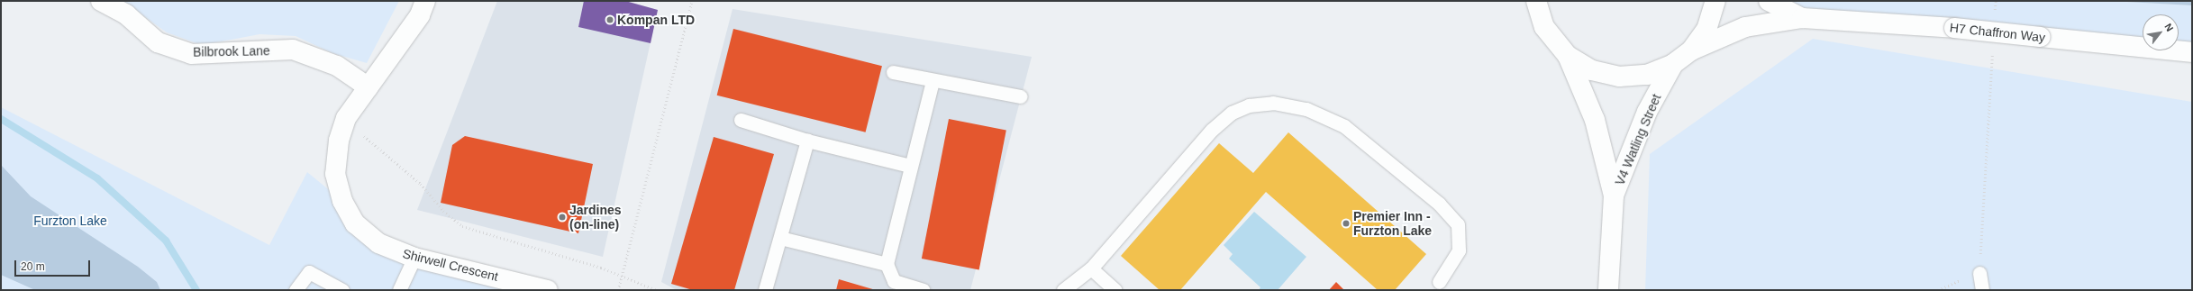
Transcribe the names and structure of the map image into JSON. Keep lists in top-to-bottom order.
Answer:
{
  "streets": {
    "street": [
      "H7 Chaffron Way",
      "Bilbrook Lane",
      "V4 Watling Street",
      "Shirwell Crescent"
    ]
  },
  "crossings": [
    ["Bilbrook Lane", "Shirwell Crescent"]
  ],
  "parks": ["Furzton Lake"],
  "places": ["Kompan LTD", "Jardines (on-line)", "Premier Inn - Furzton Lake"],
  "scale_bar": "20 m",
  "north": "top right"
}
